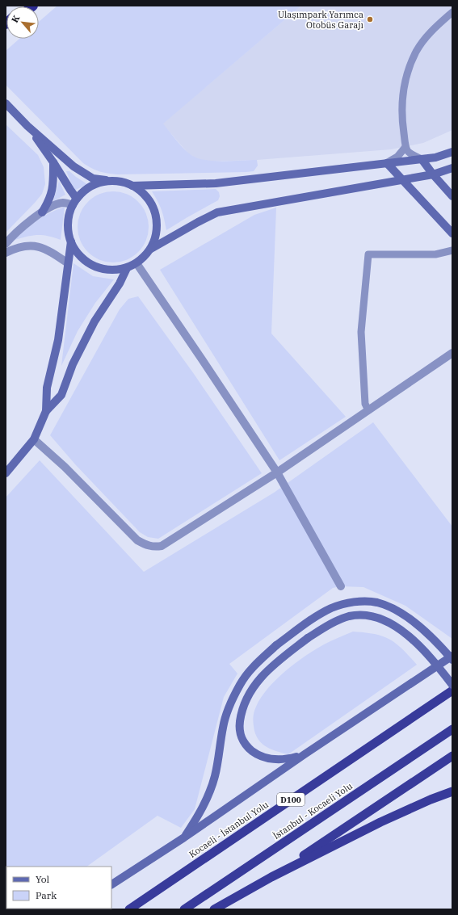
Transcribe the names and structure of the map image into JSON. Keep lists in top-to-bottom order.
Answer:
{
  "streets": {
    "highway": ["D100", "İstanbul - Kocaeli Yolu", "Kocaeli - İstanbul Yolu"]
  },
  "places": ["Ulaşımpark Yarımca Otobüs Garajı"],
  "legend": ["Yol", "Park"],
  "north": "top left"
}
